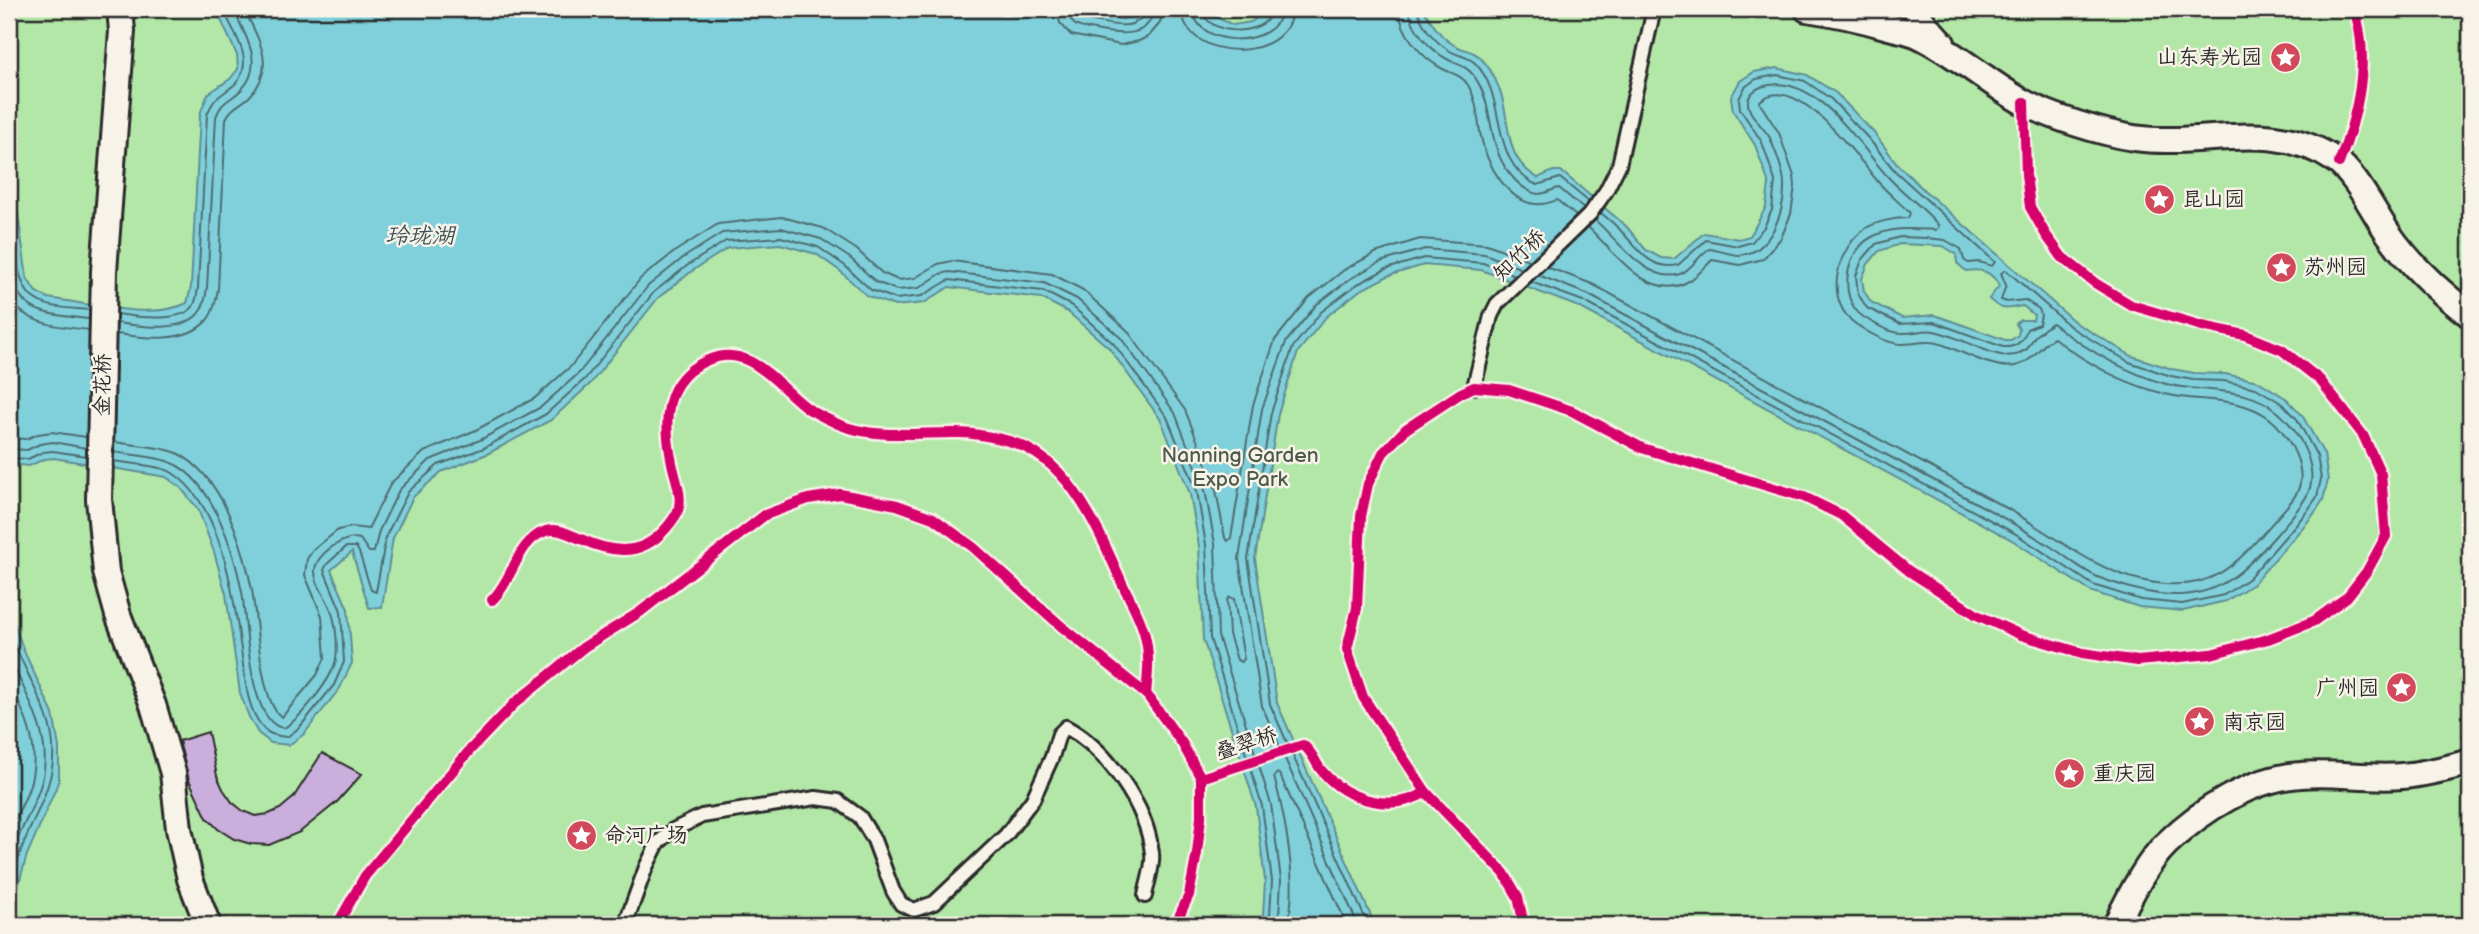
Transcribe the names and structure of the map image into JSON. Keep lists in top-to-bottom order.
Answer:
{
  "streets": {
    "street": ["金花桥"],
    "lane": ["知竹桥"],
    "cycle path": ["叠翠桥"]
  },
  "water": ["玲珑湖"],
  "parks": ["Nanning Garden Expo Park"],
  "places": {
    "place": [
      "山东寿光园",
      "昆山园",
      "苏州园",
      "广州园",
      "南京园",
      "重庆园",
      "命河广场"
    ]
  }
}
